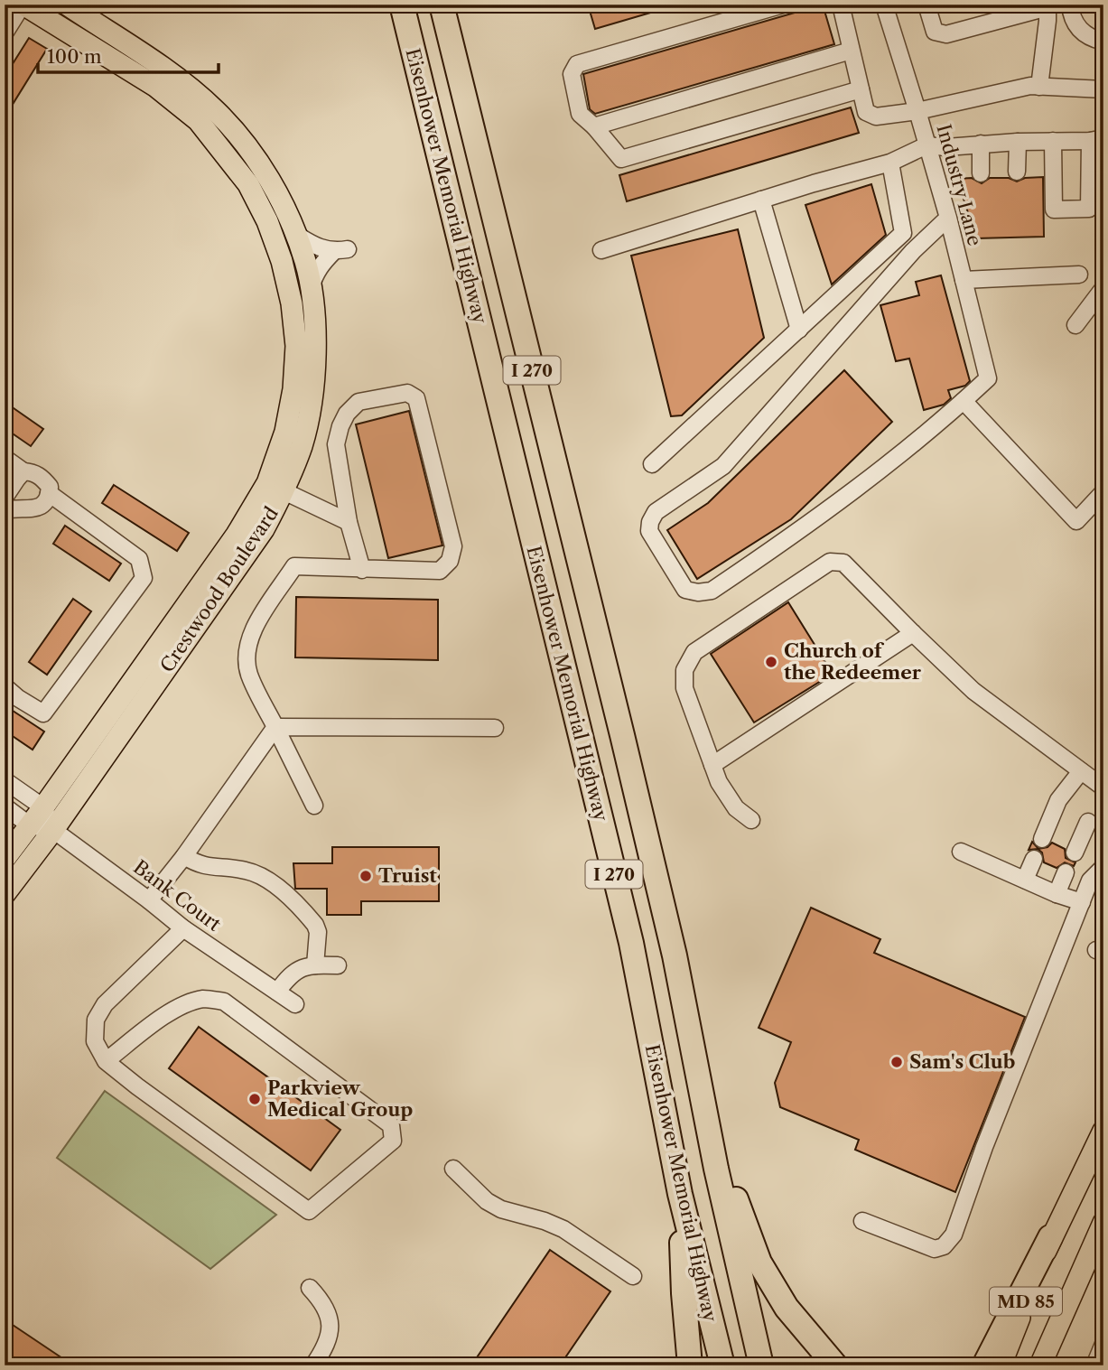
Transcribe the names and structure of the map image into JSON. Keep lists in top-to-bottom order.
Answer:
{
  "streets": {
    "highway": ["Eisenhower Memorial Highway", "I 270"],
    "main road": ["Crestwood Boulevard", "MD 85"],
    "street": ["Industry Lane", "Bank Court"]
  },
  "crossings": [
    ["Crestwood Boulevard", "Bank Court"]
  ],
  "places": [
    "Church of the Redeemer",
    "Truist",
    "Sam's Club",
    "Parkview Medical Group"
  ],
  "scale_bar": "100 m"
}
